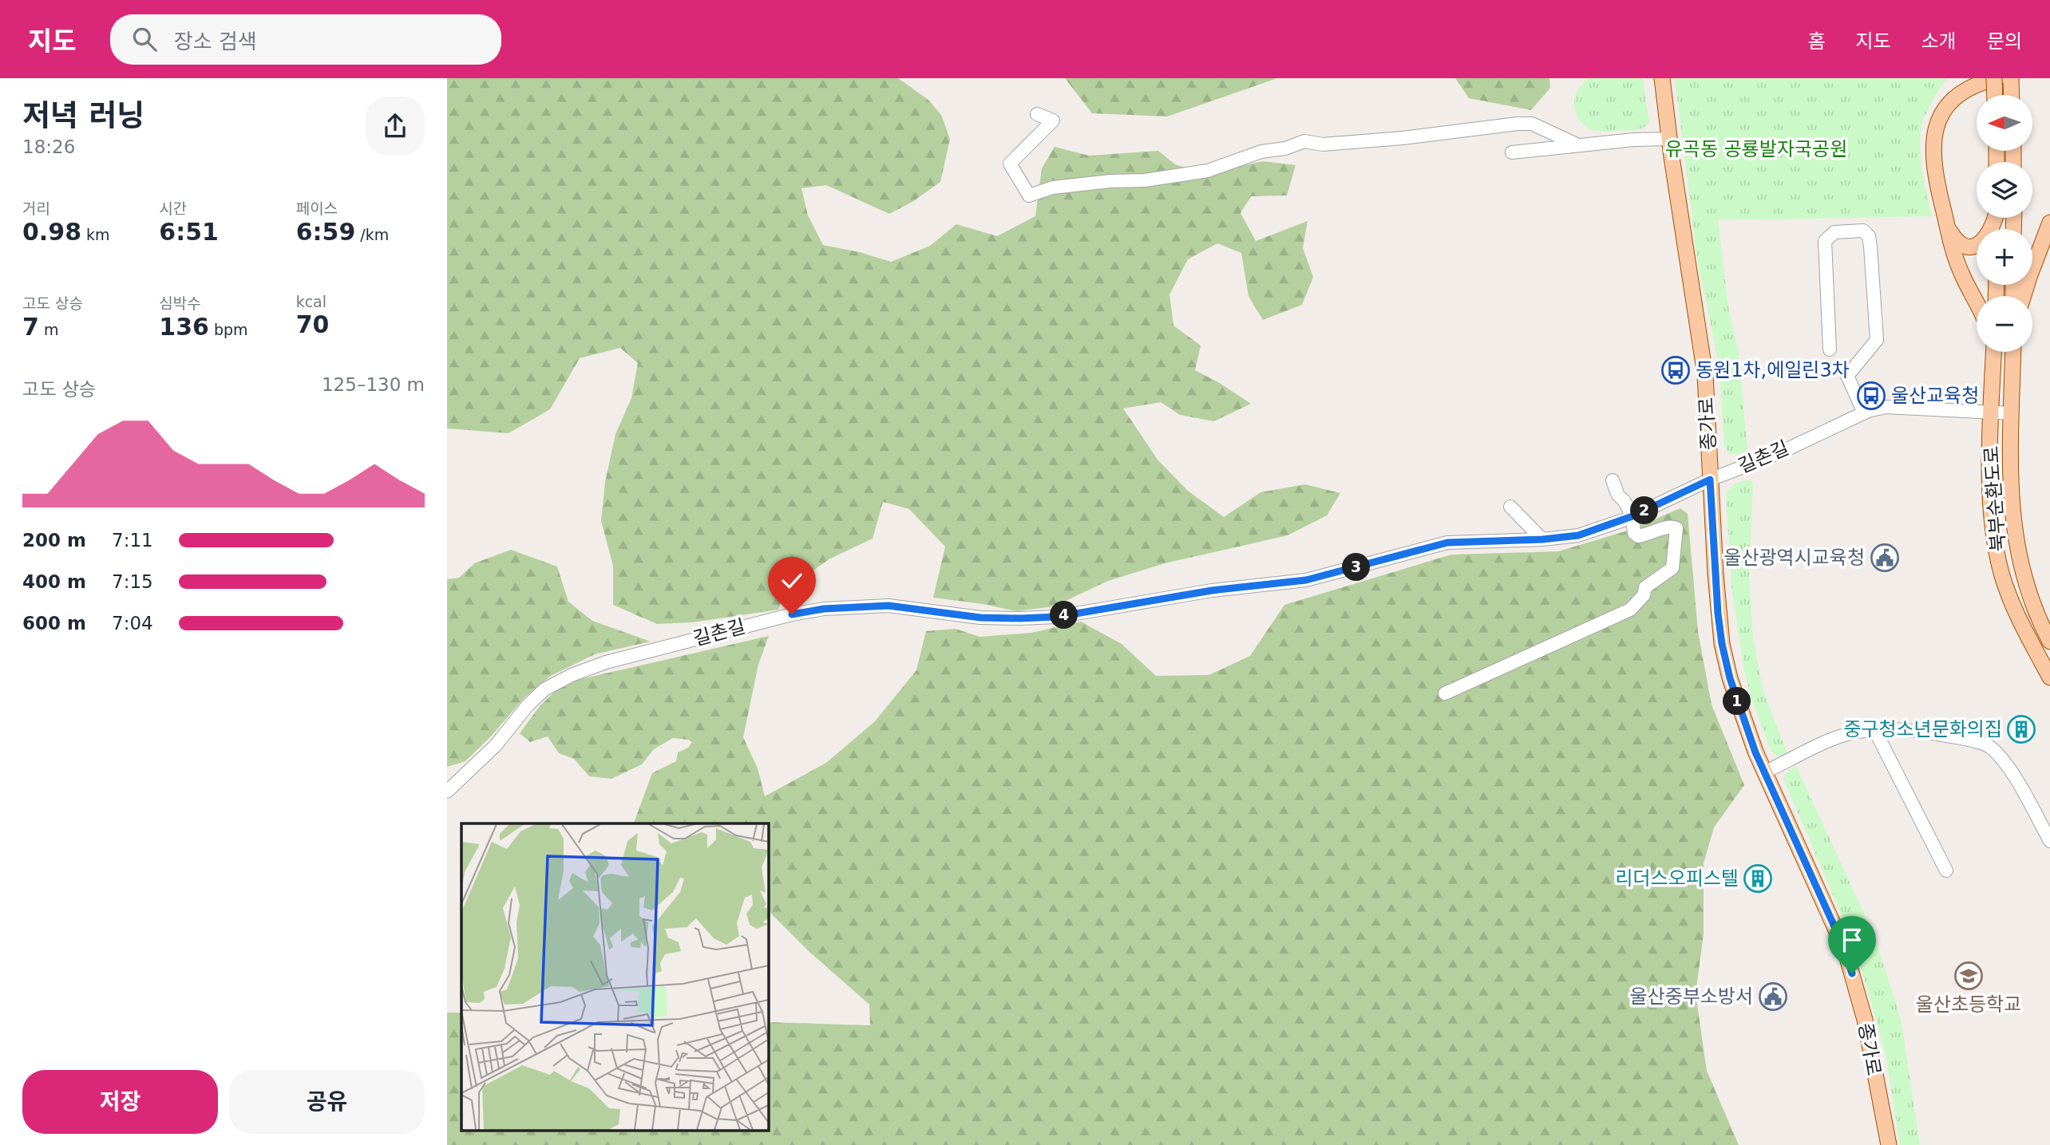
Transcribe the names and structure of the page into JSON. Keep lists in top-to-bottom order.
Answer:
{
  "streets": {
    "main road": ["종가로", "북부순환도로"],
    "street": ["길촌길"]
  },
  "crossings": [
    ["종가로", "길촌길"],
    ["길촌길", "북부순환도로"]
  ],
  "parks": ["유곡동 공룡발자국공원"],
  "places": {
    "bus stop": ["동원1차,에일린3차", "울산교육청"],
    "public building": ["울산광역시교육청", "울산중부소방서"],
    "building": ["중구청소년문화의집", "리더스오피스텔"],
    "school or university": ["울산초등학교"]
  },
  "north": "left",
  "page": {
    "header": "지도",
    "search": "장소 검색",
    "nav": [
      "홈",
      "지도",
      "소개",
      "문의"
    ],
    "heading": ["저녁 러닝", "18:26"],
    "map_buttons": ["+", "−"],
    "stats": [
      ["거리", "0.98 km"],
      ["시간", "6:51"],
      ["페이스", "6:59 /km"],
      ["고도 상승", "7 m"],
      ["심박수", "136 bpm"],
      ["kcal", "70"]
    ],
    "chart": ["고도 상승", "125–130 m"],
    "pins": [
      "2",
      "3",
      "4",
      "1"
    ],
    "list": [
      {
        "name": "200 m",
        "note": "7:11"
      },
      {
        "name": "400 m",
        "note": "7:15"
      },
      {
        "name": "600 m",
        "note": "7:04"
      }
    ],
    "buttons": ["저장", "공유"]
  }
}
